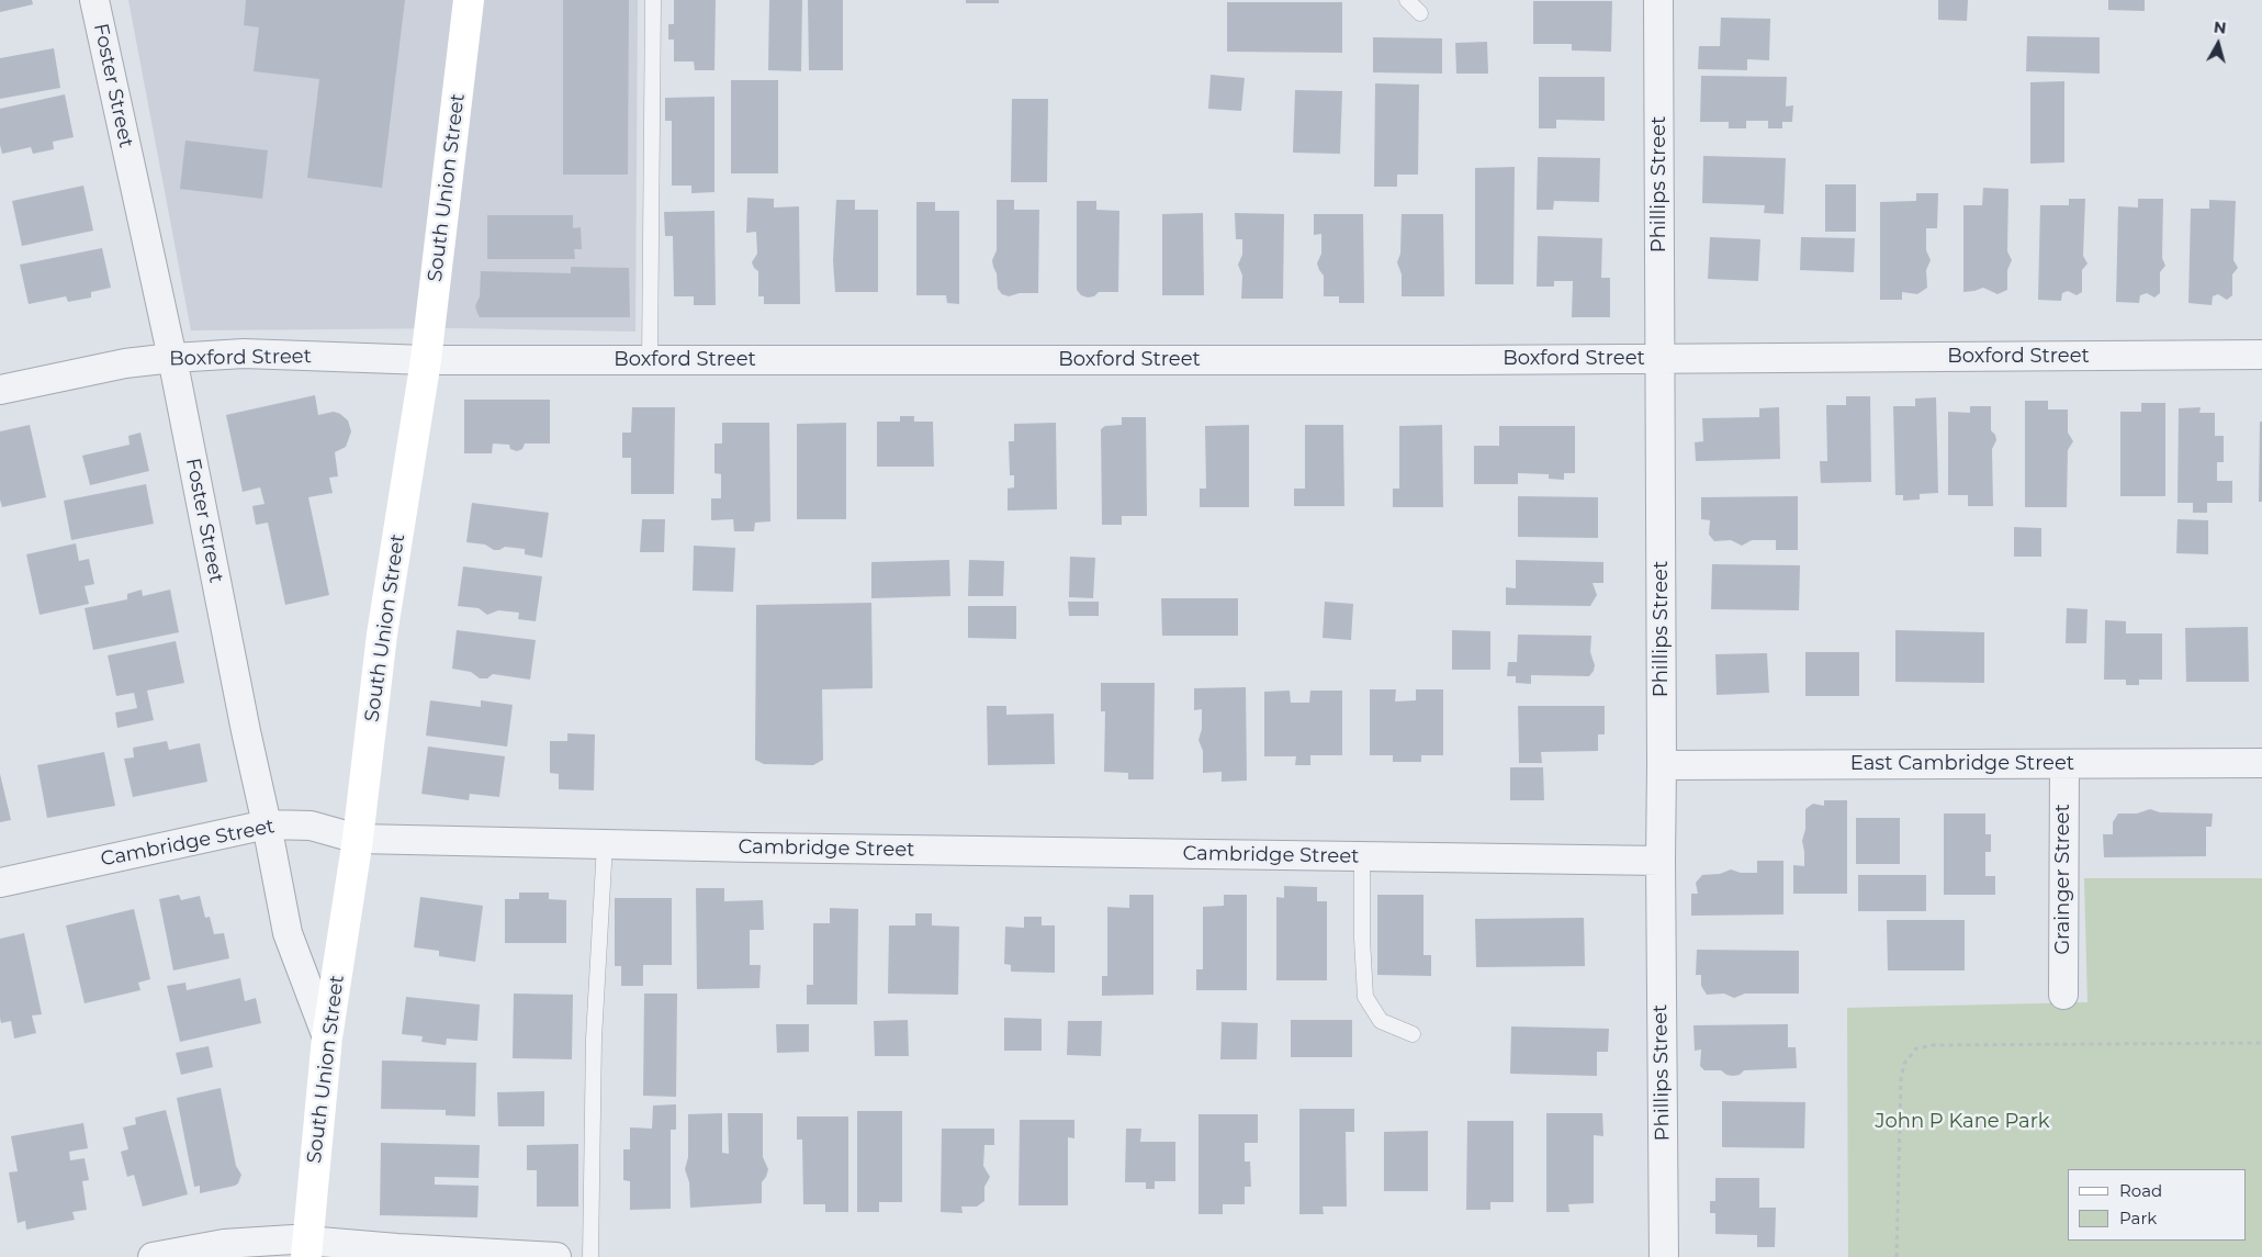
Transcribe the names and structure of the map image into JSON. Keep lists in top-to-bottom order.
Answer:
{
  "streets": {
    "main road": ["South Union Street"],
    "street": [
      "Foster Street",
      "Phillips Street",
      "Boxford Street",
      "East Cambridge Street",
      "Cambridge Street",
      "Grainger Street"
    ]
  },
  "crossings": [
    ["Foster Street", "South Union Street"],
    ["Foster Street", "Boxford Street"],
    ["Foster Street", "Cambridge Street"],
    ["Phillips Street", "Boxford Street"],
    ["Phillips Street", "East Cambridge Street"],
    ["Phillips Street", "Cambridge Street"],
    ["South Union Street", "Boxford Street"],
    ["South Union Street", "Cambridge Street"],
    ["East Cambridge Street", "Grainger Street"]
  ],
  "parks": ["John P Kane Park"],
  "legend": ["Road", "Park"],
  "north": "top"
}
